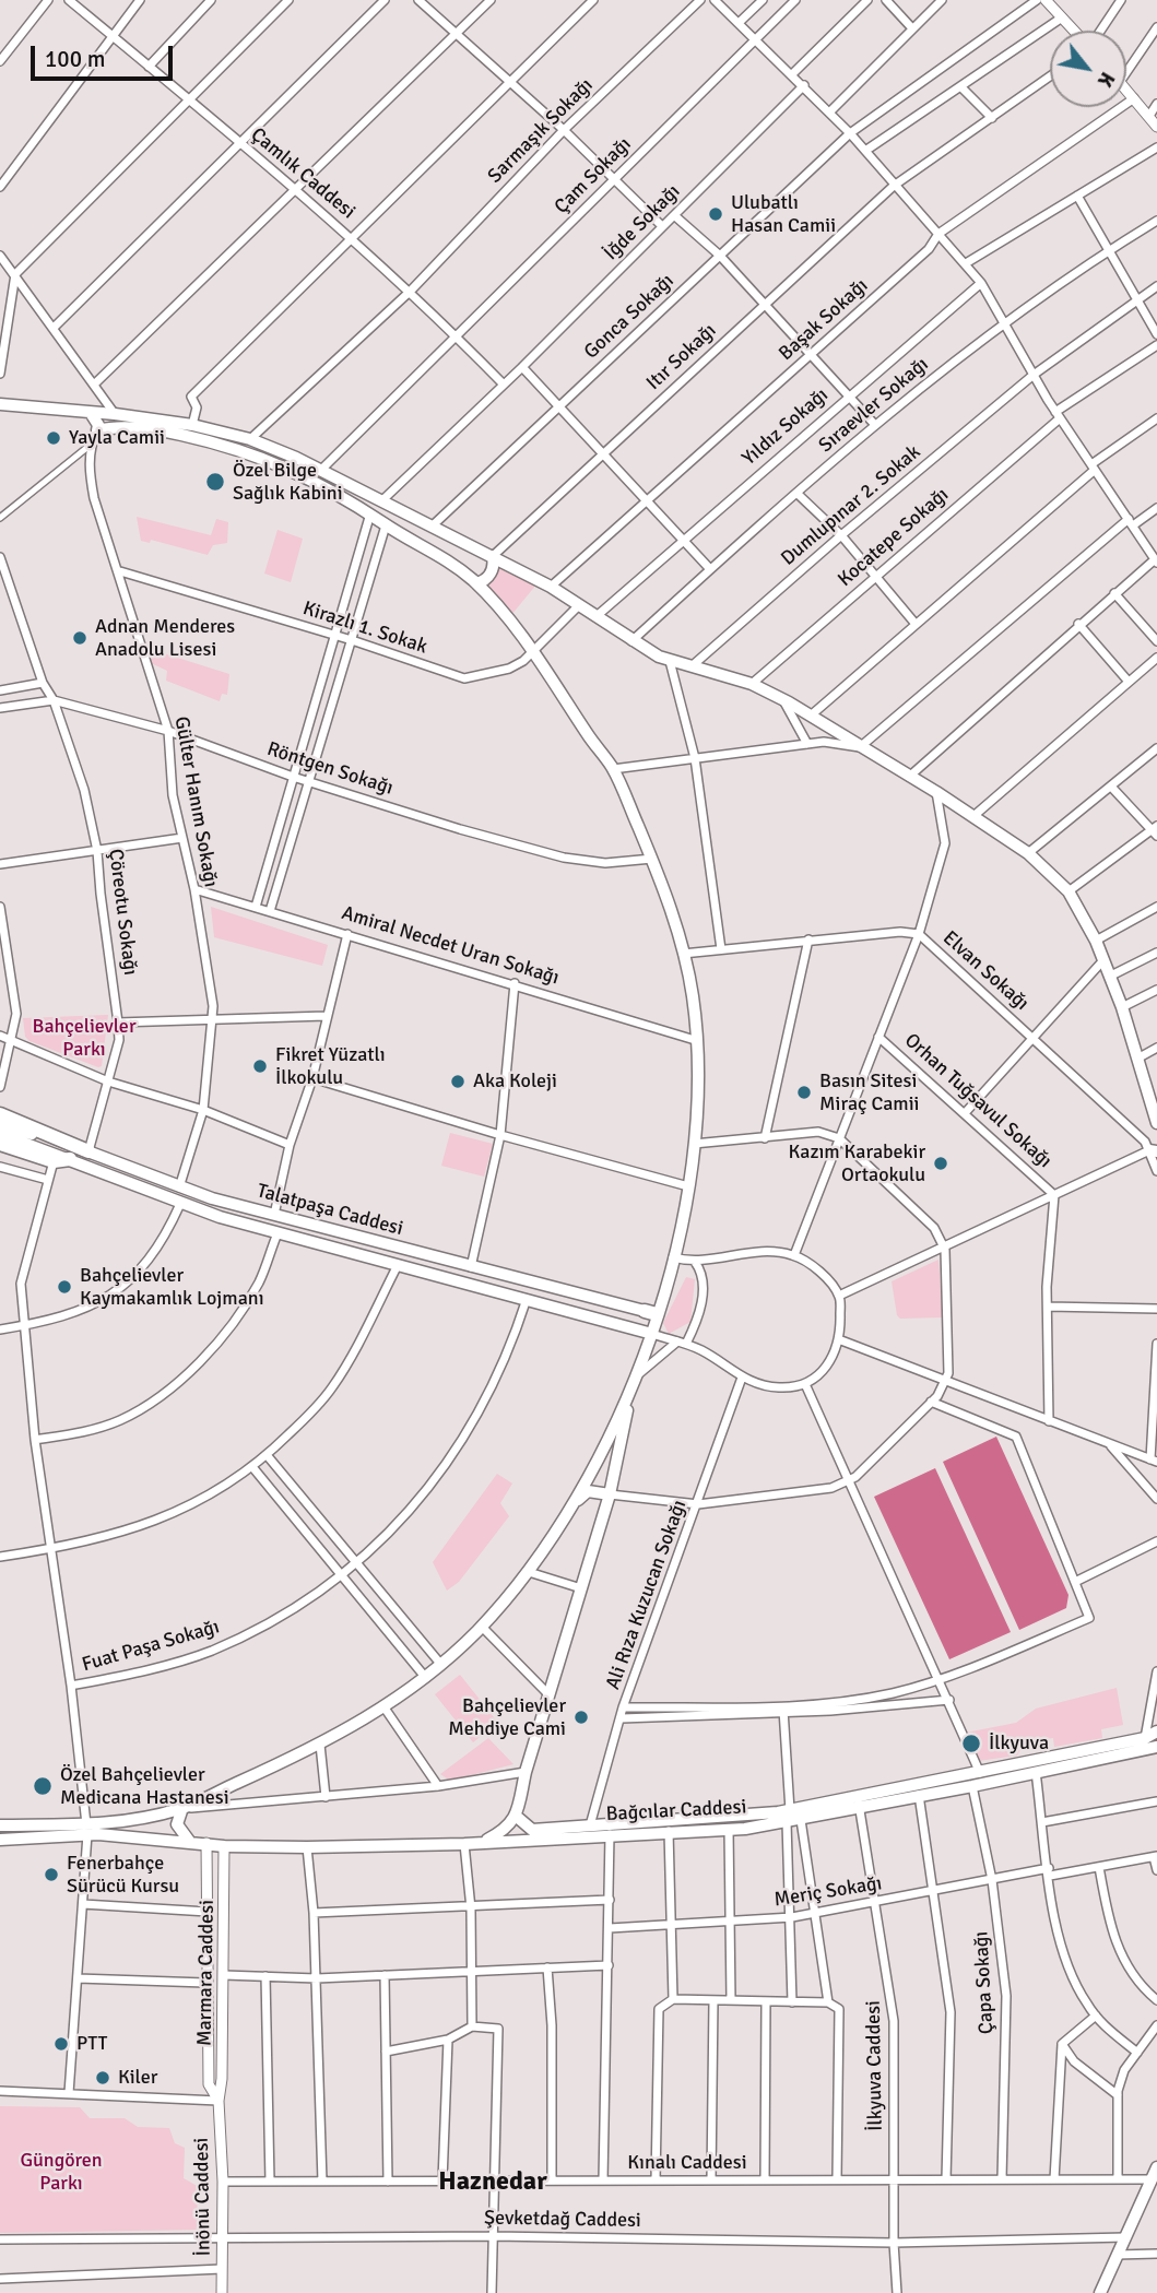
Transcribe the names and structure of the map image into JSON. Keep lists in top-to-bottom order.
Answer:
{
  "streets": {
    "main road": ["Talatpaşa Caddesi", "Bağcılar Caddesi"],
    "street": [
      "Sarmaşık Sokağı",
      "Çamlık Caddesi",
      "Çam Sokağı",
      "İğde Sokağı",
      "Gonca Sokağı",
      "Başak Sokağı",
      "Itır Sokağı",
      "Sıraevler Sokağı",
      "Yıldız Sokağı",
      "Dumlupınar 2. Sokak",
      "Kocatepe Sokağı",
      "Kirazlı 1. Sokak",
      "Röntgen Sokağı",
      "Gülter Hanım Sokağı",
      "Çöreotu Sokağı",
      "Amiral Necdet Uran Sokağı",
      "Elvan Sokağı",
      "Orhan Tuğsavul Sokağı",
      "Ali Rıza Kuzucan Sokağı",
      "Fuat Paşa Sokağı",
      "Meriç Sokağı",
      "Marmara Caddesi",
      "Çapa Sokağı",
      "İlkyuva Caddesi",
      "Kınalı Caddesi",
      "İnönü Caddesi",
      "Şevketdağ Caddesi"
    ]
  },
  "crossings": [
    ["Sarmaşık Sokağı", "Çamlık Caddesi"],
    ["Çamlık Caddesi", "Çam Sokağı"],
    ["Çamlık Caddesi", "İğde Sokağı"],
    ["Kirazlı 1. Sokak", "Gülter Hanım Sokağı"],
    ["Röntgen Sokağı", "Gülter Hanım Sokağı"],
    ["Röntgen Sokağı", "Çöreotu Sokağı"],
    ["Gülter Hanım Sokağı", "Amiral Necdet Uran Sokağı"],
    ["Gülter Hanım Sokağı", "Talatpaşa Caddesi"],
    ["Çöreotu Sokağı", "Talatpaşa Caddesi"],
    ["Talatpaşa Caddesi", "Fuat Paşa Sokağı"],
    ["Bağcılar Caddesi", "Marmara Caddesi"],
    ["Bağcılar Caddesi", "Çapa Sokağı"],
    ["Bağcılar Caddesi", "İlkyuva Caddesi"],
    ["Meriç Sokağı", "Çapa Sokağı"],
    ["Meriç Sokağı", "İlkyuva Caddesi"],
    ["Marmara Caddesi", "İnönü Caddesi"],
    ["Çapa Sokağı", "Kınalı Caddesi"],
    ["İlkyuva Caddesi", "Kınalı Caddesi"],
    ["İlkyuva Caddesi", "Şevketdağ Caddesi"],
    ["Kınalı Caddesi", "İnönü Caddesi"],
    ["İnönü Caddesi", "Şevketdağ Caddesi"]
  ],
  "districts": ["Haznedar"],
  "parks": ["Bahçelievler Parkı", "Güngören Parkı"],
  "places": [
    "Ulubatlı Hasan Camii",
    "Yayla Camii",
    "Özel Bilge Sağlık Kabini",
    "Adnan Menderes Anadolu Lisesi",
    "Fikret Yüzatlı İlkokulu",
    "Aka Koleji",
    "Basın Sitesi Miraç Camii",
    "Kazım Karabekir Ortaokulu",
    "Bahçelievler Kaymakamlık Lojmanı",
    "Bahçelievler Mehdiye Cami",
    "İlkyuva",
    "Özel Bahçelievler Medicana Hastanesi",
    "Fenerbahçe Sürücü Kursu",
    "PTT",
    "Kiler"
  ],
  "scale_bar": "100 m",
  "north": "bottom right"
}
